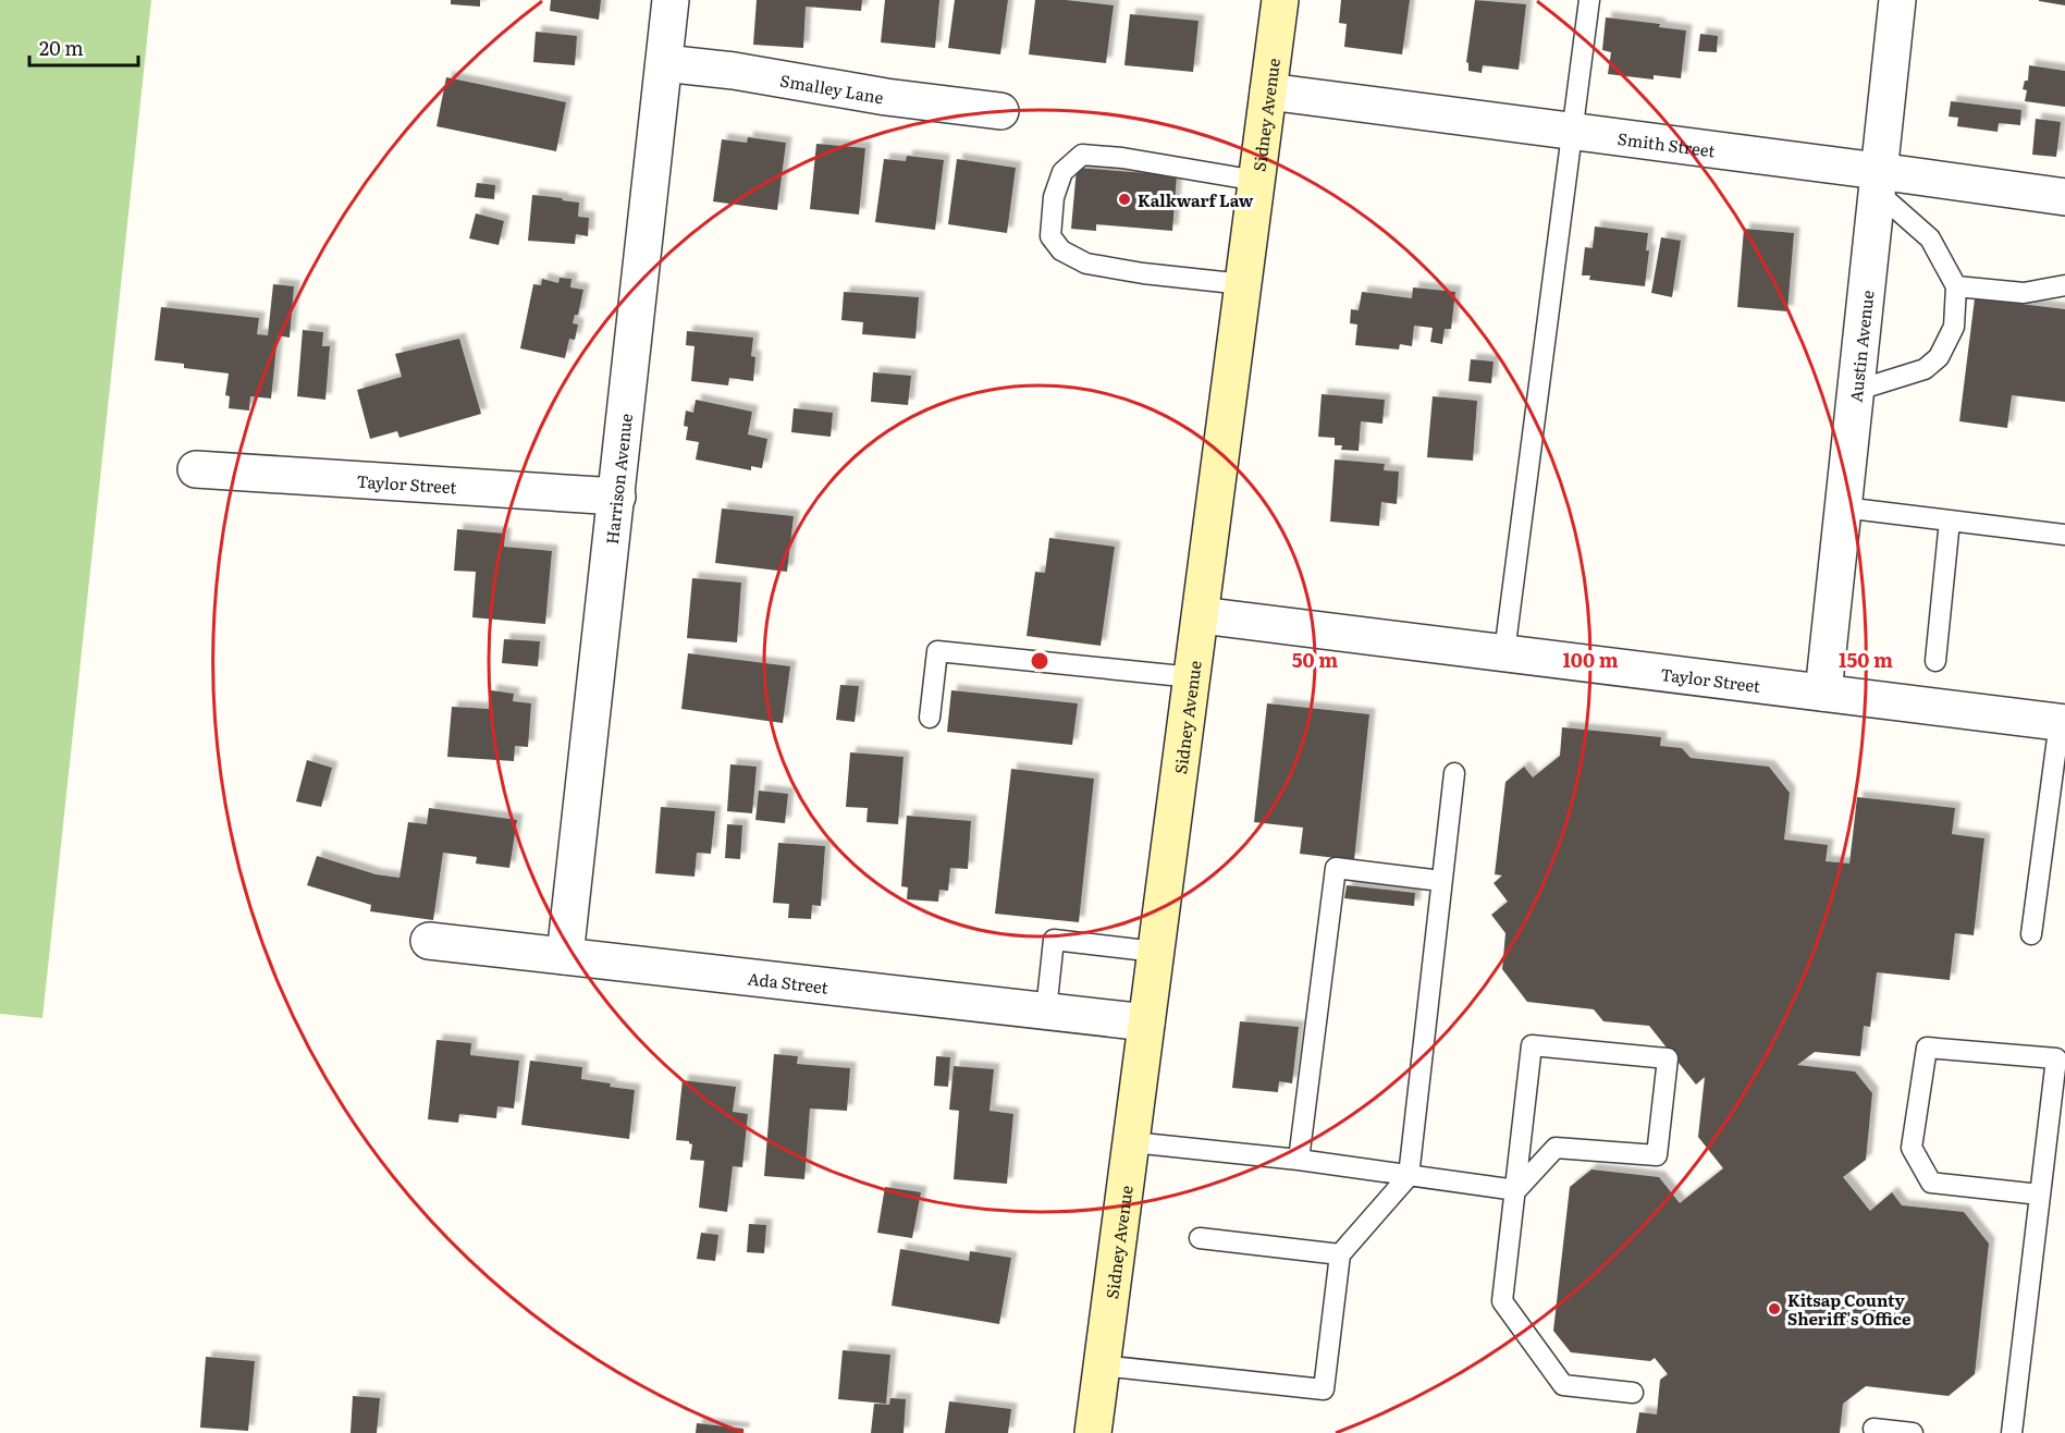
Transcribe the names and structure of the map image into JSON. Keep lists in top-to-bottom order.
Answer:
{
  "streets": {
    "main road": ["Sidney Avenue"],
    "street": [
      "Smalley Lane",
      "Smith Street",
      "Austin Avenue",
      "Harrison Avenue",
      "Taylor Street",
      "Ada Street"
    ]
  },
  "crossings": [
    ["Smalley Lane", "Harrison Avenue"],
    ["Sidney Avenue", "Smith Street"],
    ["Sidney Avenue", "Taylor Street"],
    ["Sidney Avenue", "Ada Street"],
    ["Smith Street", "Austin Avenue"],
    ["Austin Avenue", "Taylor Street"],
    ["Harrison Avenue", "Taylor Street"],
    ["Harrison Avenue", "Ada Street"]
  ],
  "places": ["Kalkwarf Law", "Kitsap County Sheriff's Office"],
  "scale_bar": "20 m",
  "rings": ["50 m", "100 m", "150 m"]
}
